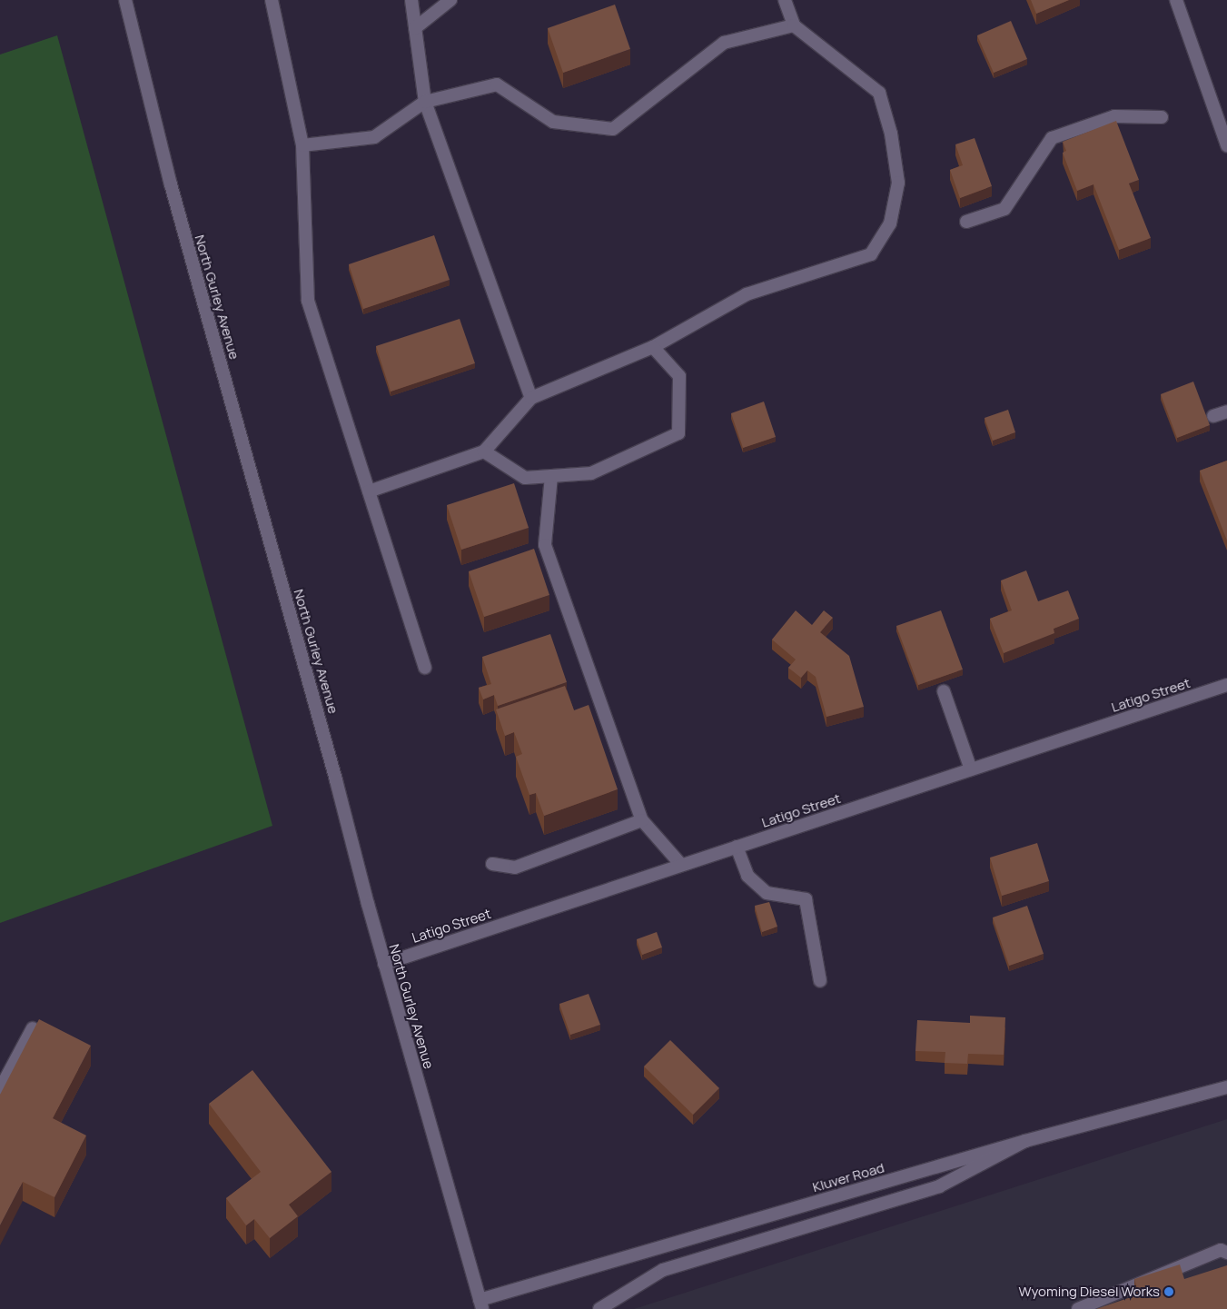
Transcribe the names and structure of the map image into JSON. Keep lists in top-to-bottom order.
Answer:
{
  "streets": {
    "street": ["North Gurley Avenue", "Latigo Street", "Kluver Road"]
  },
  "crossings": [
    ["North Gurley Avenue", "Latigo Street"],
    ["North Gurley Avenue", "Kluver Road"]
  ],
  "places": ["Wyoming Diesel Works"]
}
